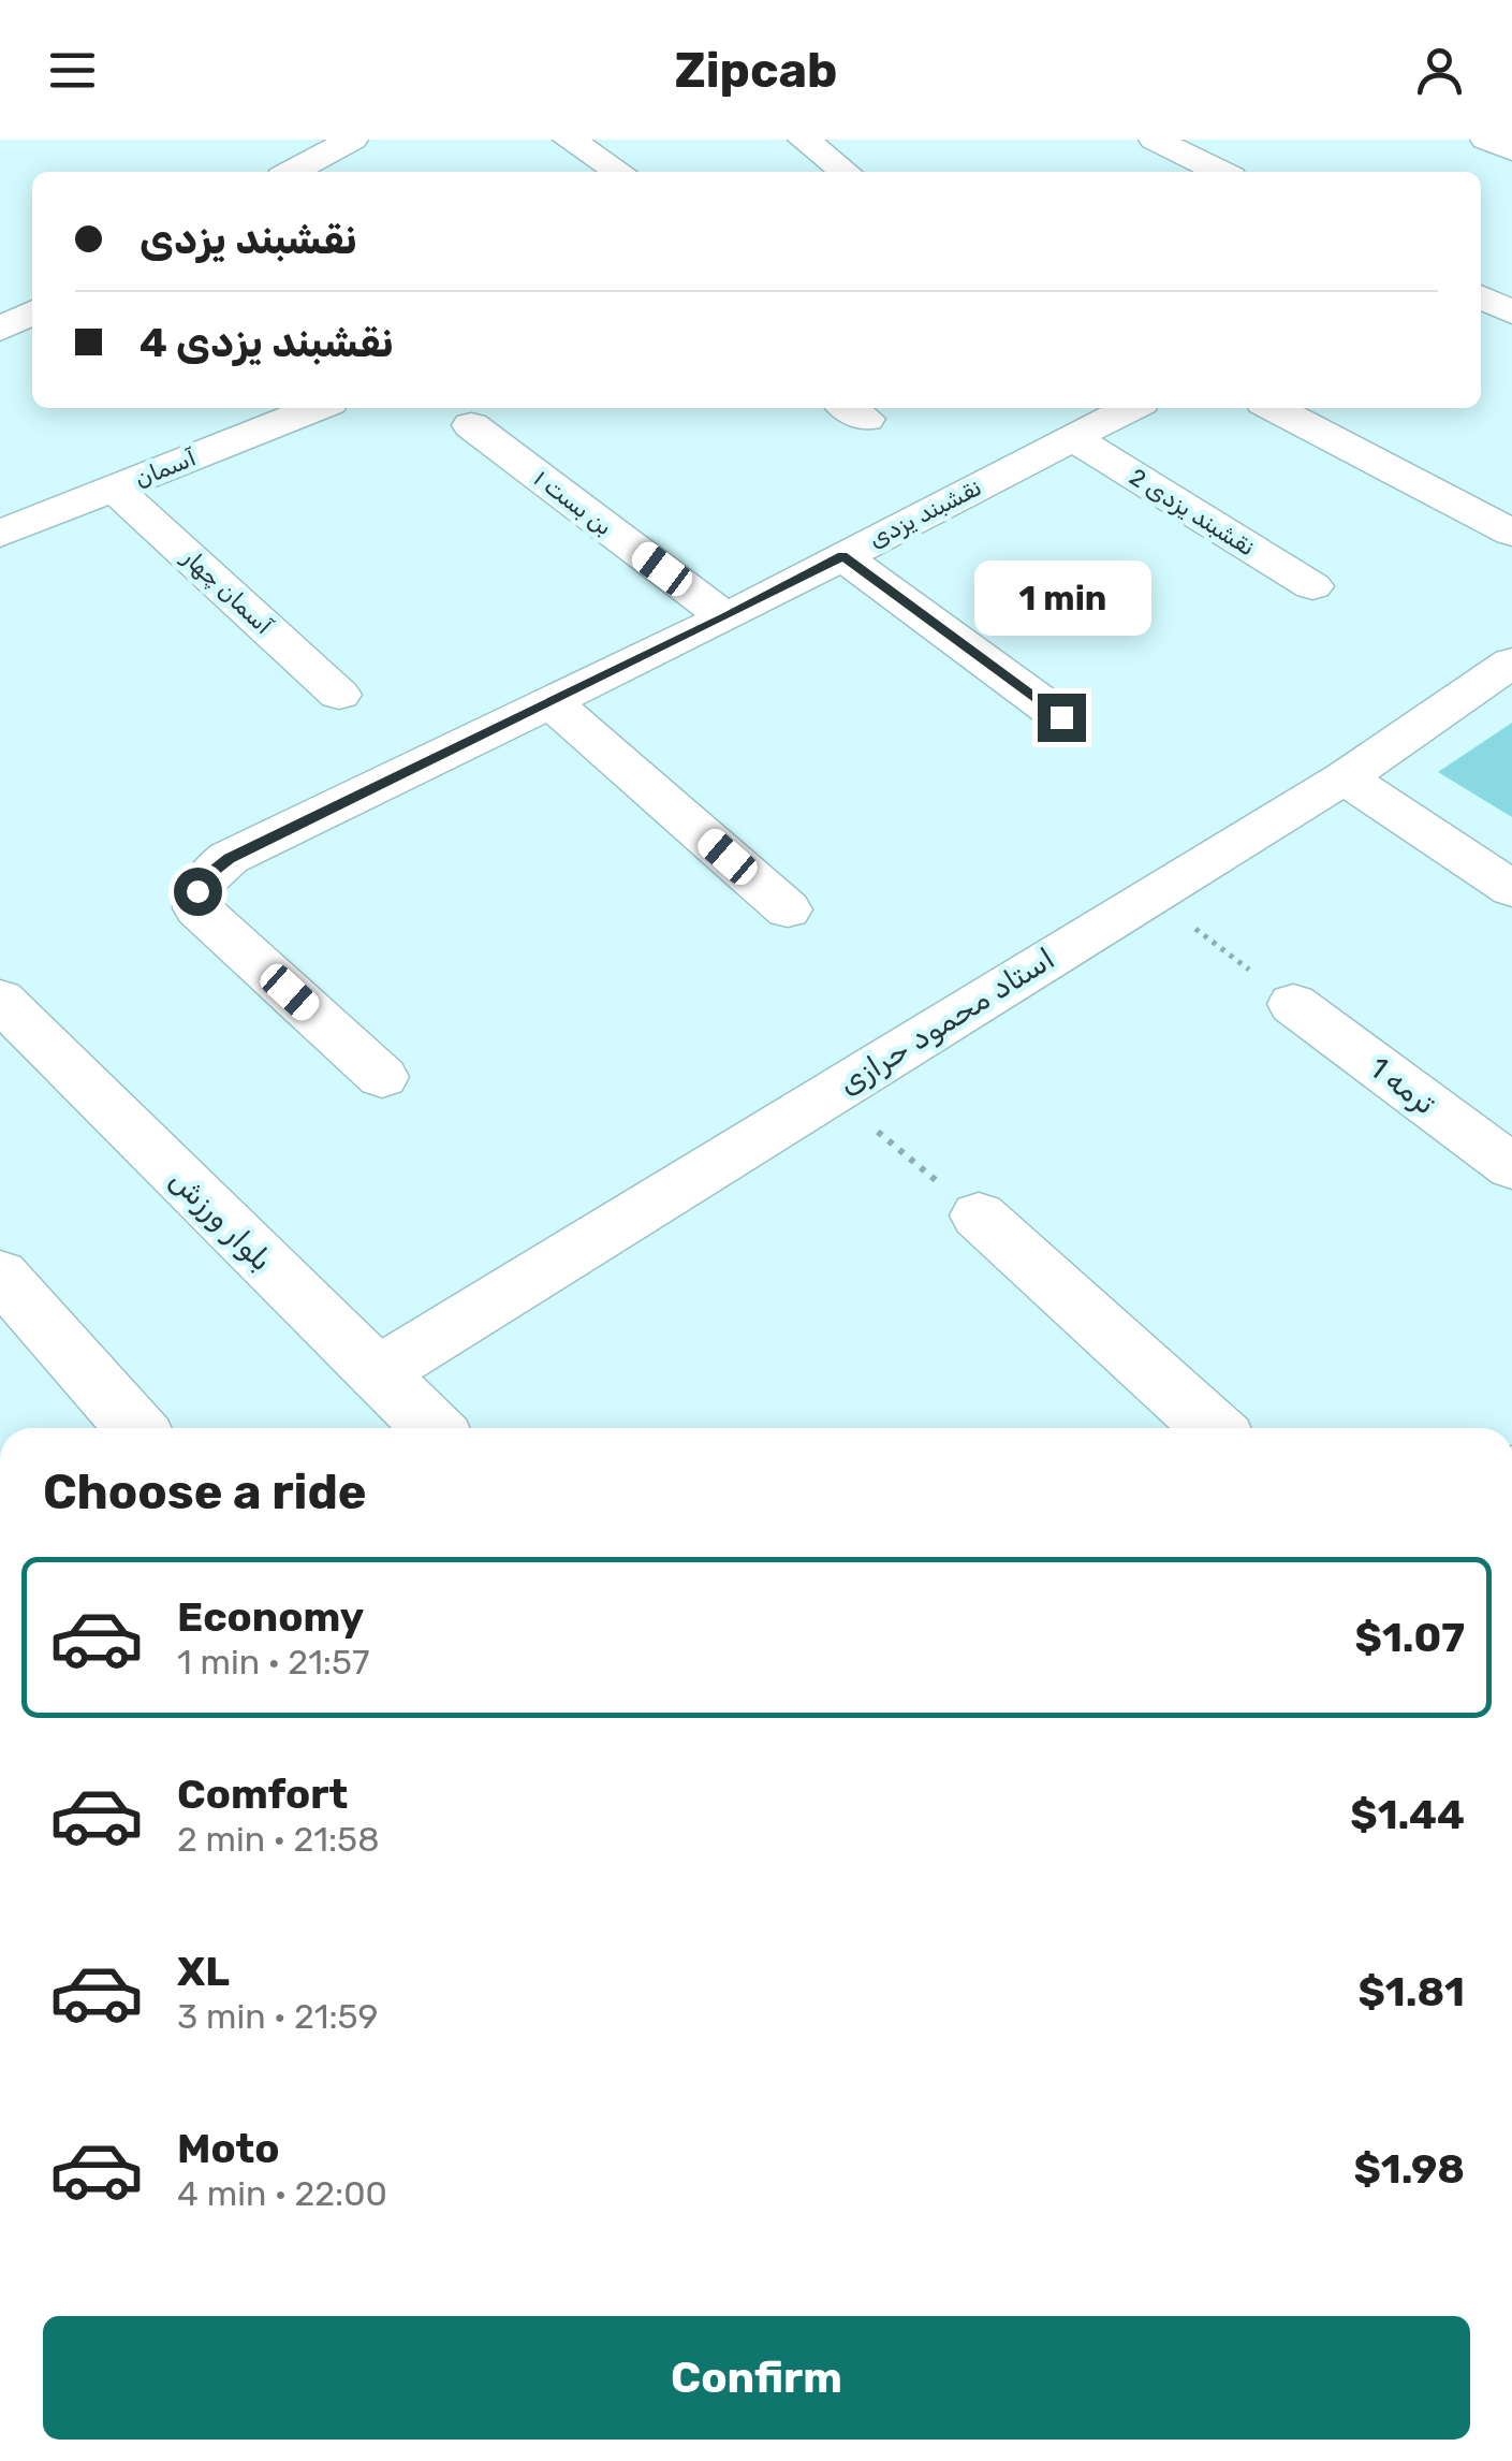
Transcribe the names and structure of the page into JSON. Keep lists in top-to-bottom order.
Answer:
{
  "streets": {
    "street": [
      "آسمان",
      "بن بست ۱",
      "نقشبند یزدی 2",
      "نقشبند یزدی",
      "آسمان چهار",
      "استاد محمود حرازی",
      "ترمه 1",
      "بلوار ورزش"
    ]
  },
  "crossings": [
    ["آسمان", "آسمان چهار"],
    ["بن بست ۱", "نقشبند یزدی"],
    ["نقشبند یزدی 2", "نقشبند یزدی"],
    ["استاد محمود حرازی", "بلوار ورزش"]
  ],
  "page": {
    "header": "Zipcab",
    "banner": ["نقشبند یزدی", "نقشبند یزدی 4"],
    "bubble": "1 min",
    "heading": "Choose a ride",
    "list": [
      {
        "name": "Economy",
        "note": "1 min · 21:57",
        "value": "$1.07"
      },
      {
        "name": "Comfort",
        "note": "2 min · 21:58",
        "value": "$1.44"
      },
      {
        "name": "XL",
        "note": "3 min · 21:59",
        "value": "$1.81"
      },
      {
        "name": "Moto",
        "note": "4 min · 22:00",
        "value": "$1.98"
      }
    ],
    "buttons": "Confirm"
  }
}
